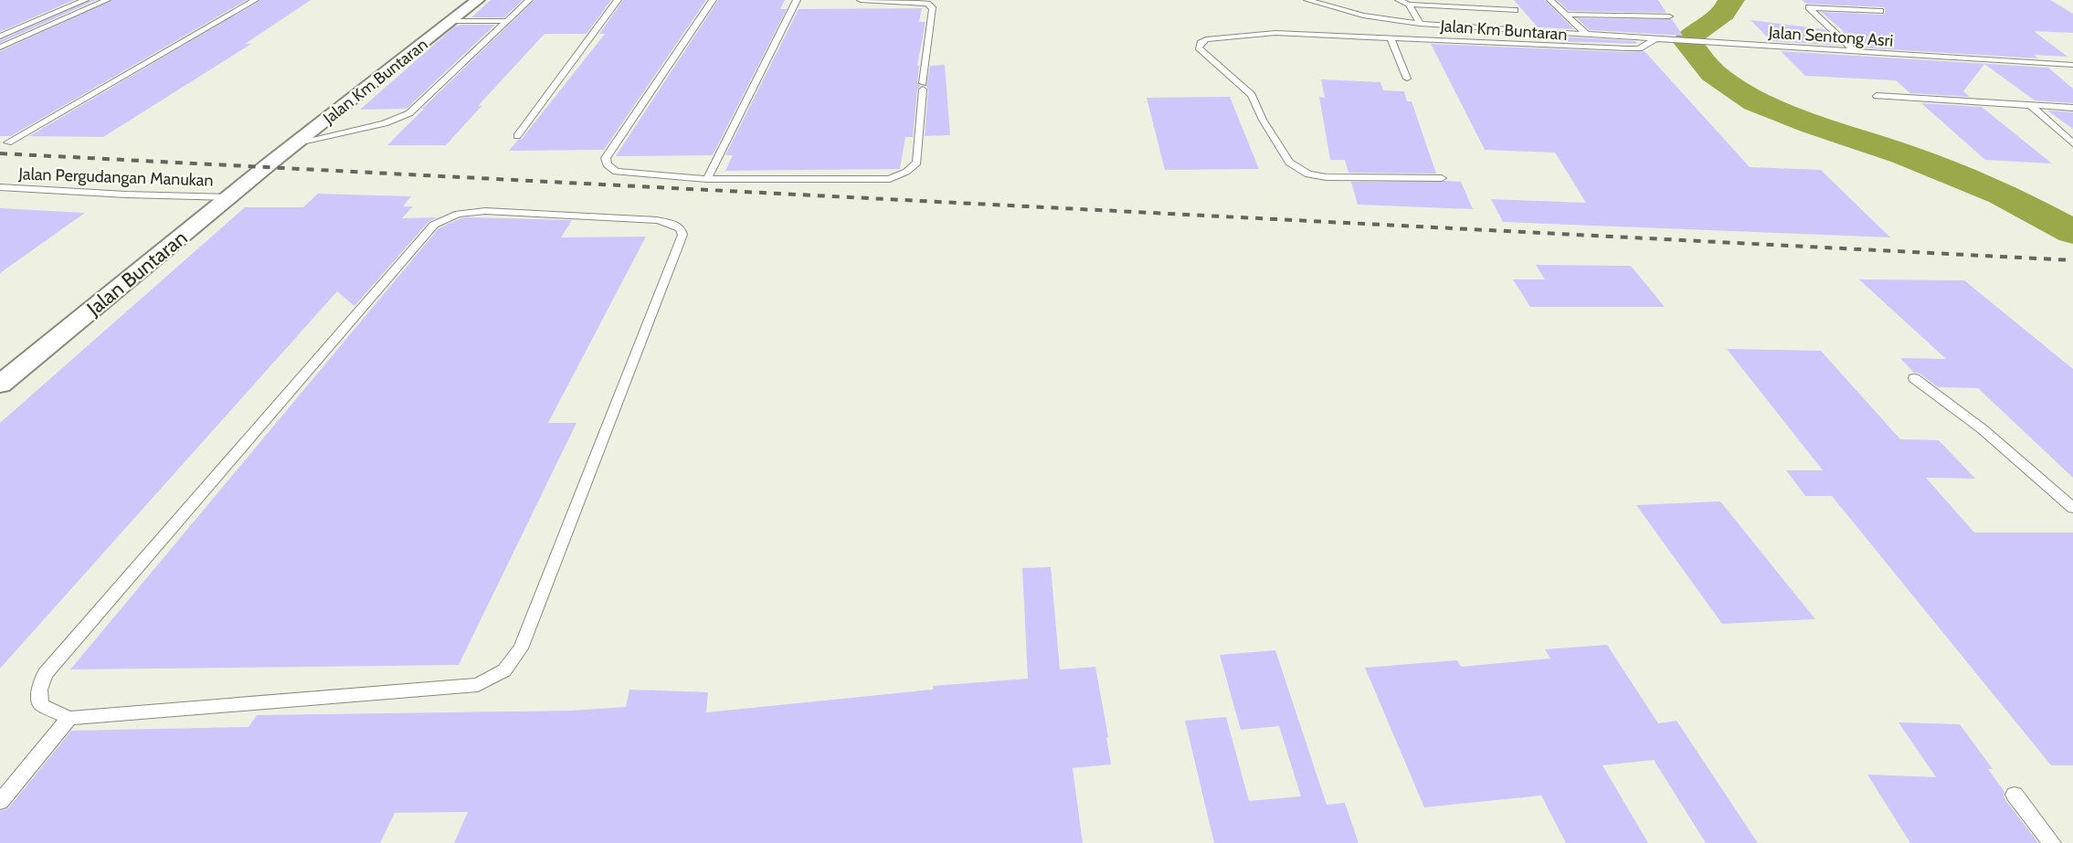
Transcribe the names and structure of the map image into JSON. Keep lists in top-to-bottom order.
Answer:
{
  "streets": {
    "street": ["Jalan Km Buntaran", "Jalan Buntaran"],
    "lane": ["Jalan Sentong Asri", "Jalan Pergudangan Manukan"]
  },
  "crossings": [
    ["Jalan Km Buntaran", "Jalan Sentong Asri"],
    ["Jalan Km Buntaran", "Jalan Buntaran"],
    ["Jalan Pergudangan Manukan", "Jalan Buntaran"]
  ]
}
